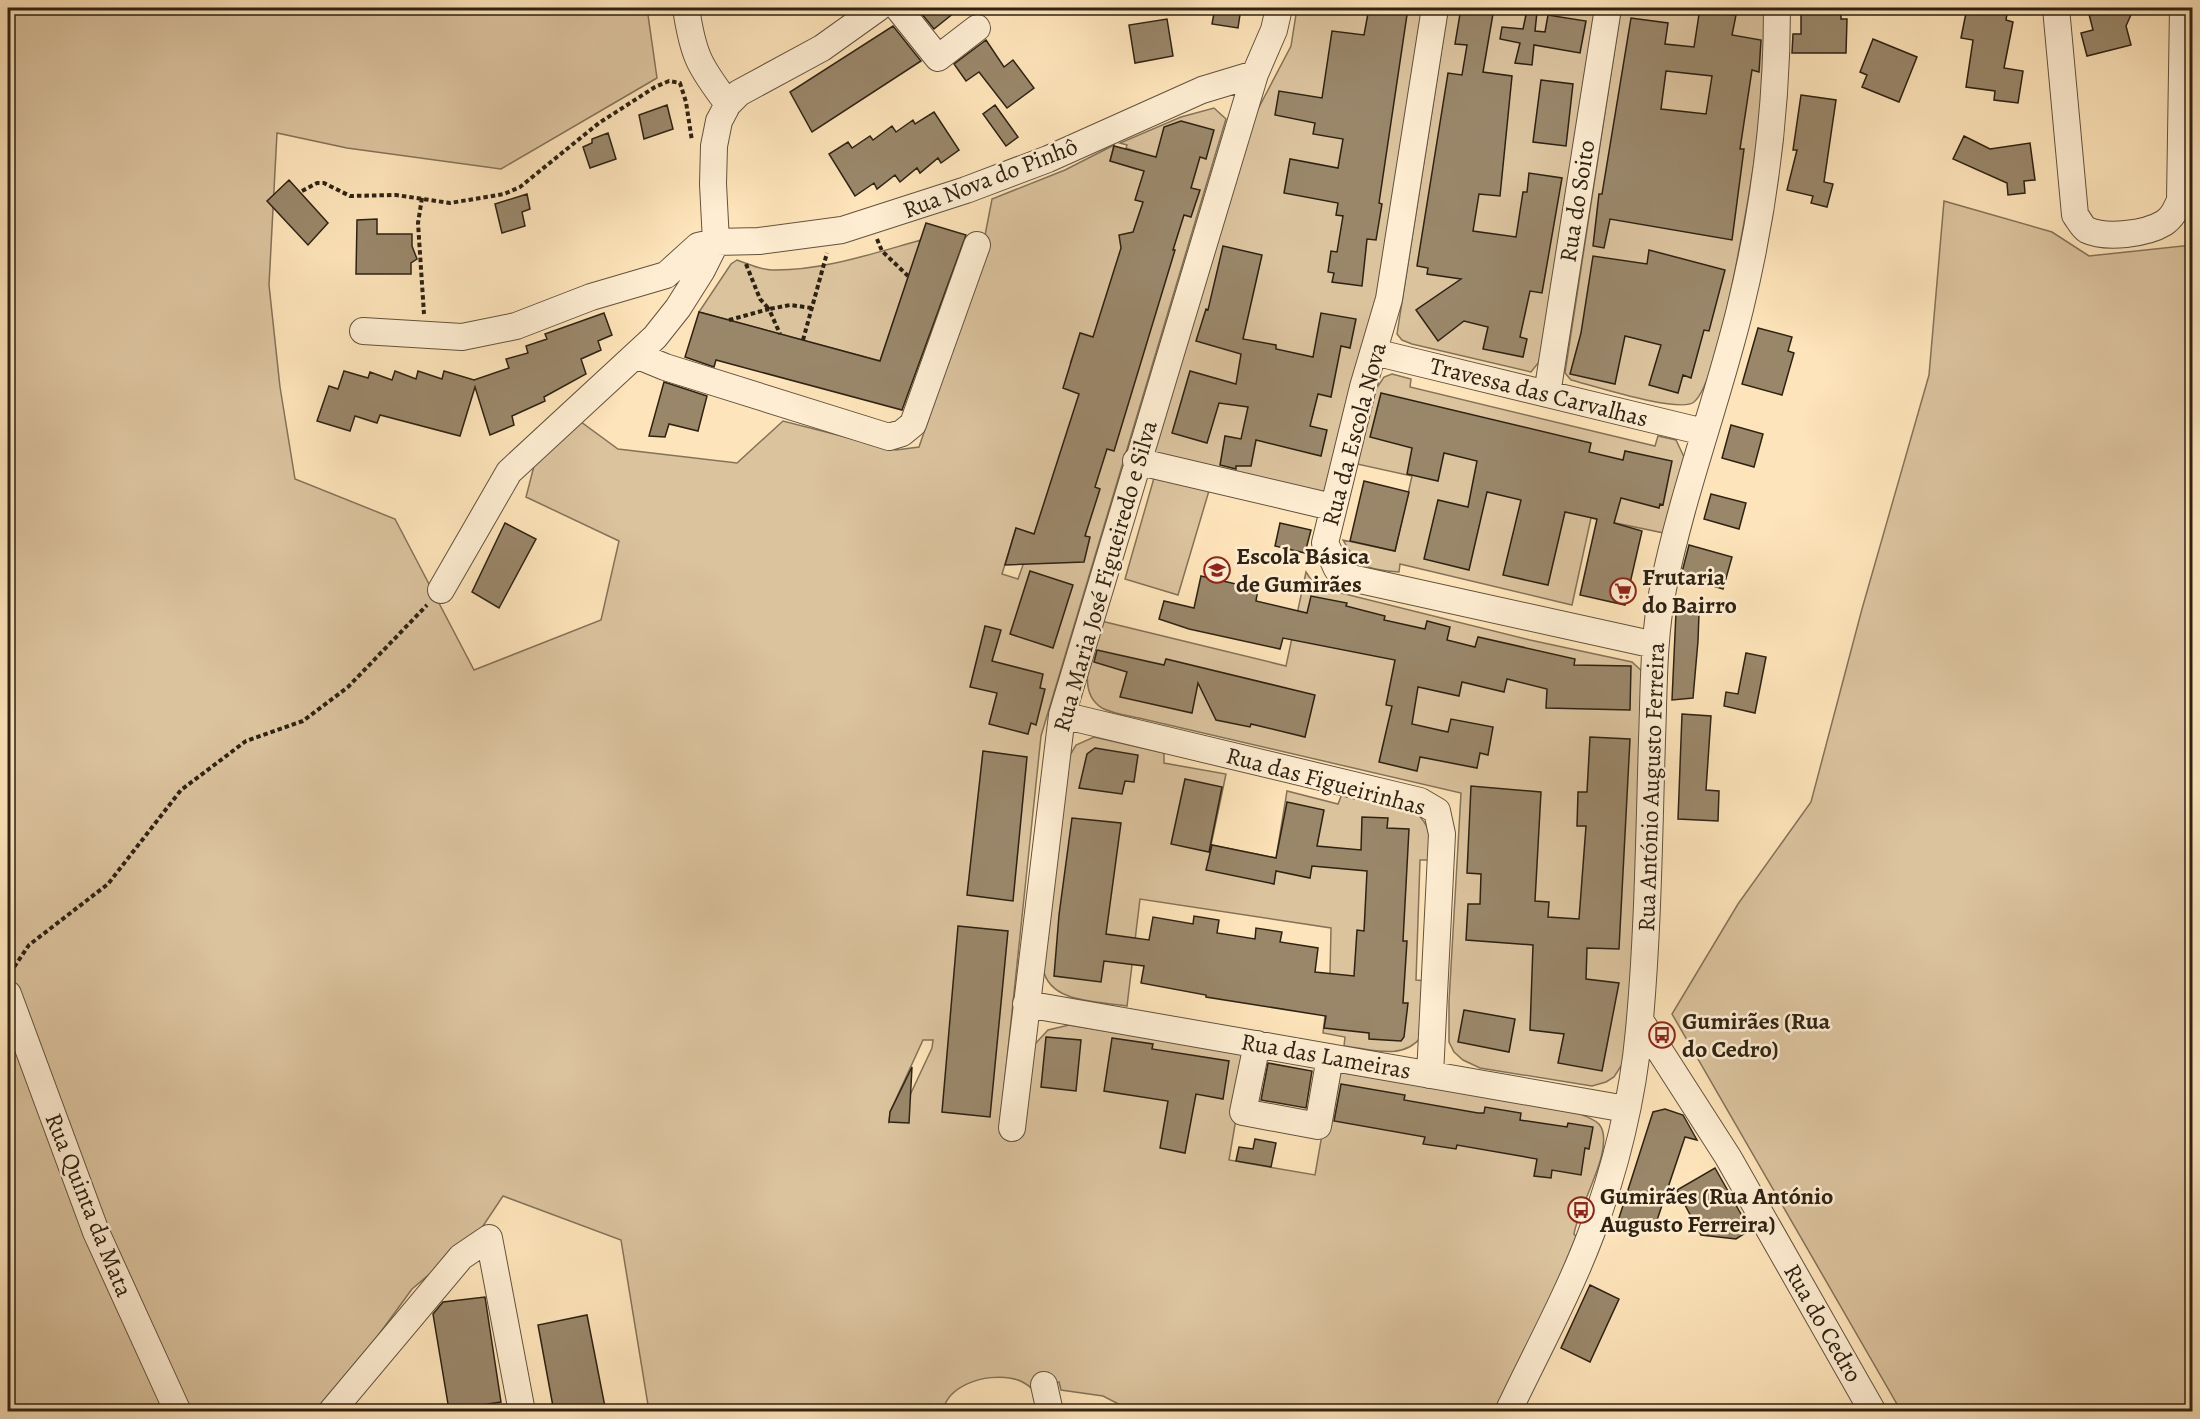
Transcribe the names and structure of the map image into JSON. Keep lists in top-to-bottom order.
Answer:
{
  "streets": {
    "street": [
      "Rua Nova do Pinhô",
      "Rua do Soito",
      "Travessa das Carvalhas",
      "Rua da Escola Nova",
      "Rua Maria José Figueiredo e Silva",
      "Rua das Figueirinhas",
      "Rua António Augusto Ferreira",
      "Rua das Lameiras",
      "Rua Quinta da Mata",
      "Rua do Cedro"
    ]
  },
  "crossings": [
    ["Rua Nova do Pinhô", "Rua Maria José Figueiredo e Silva"],
    ["Rua do Soito", "Travessa das Carvalhas"],
    ["Travessa das Carvalhas", "Rua da Escola Nova"],
    ["Travessa das Carvalhas", "Rua António Augusto Ferreira"],
    ["Rua da Escola Nova", "Rua António Augusto Ferreira"],
    ["Rua Maria José Figueiredo e Silva", "Rua das Figueirinhas"],
    ["Rua Maria José Figueiredo e Silva", "Rua das Lameiras"],
    ["Rua das Figueirinhas", "Rua das Lameiras"],
    ["Rua António Augusto Ferreira", "Rua das Lameiras"],
    ["Rua António Augusto Ferreira", "Rua do Cedro"]
  ],
  "places": {
    "school or university": ["Escola Básica de Gumirães"],
    "supermarket": ["Frutaria do Bairro"],
    "bus stop": ["Gumirães (Rua do Cedro)", "Gumirães (Rua António Augusto Ferreira)"]
  }
}
